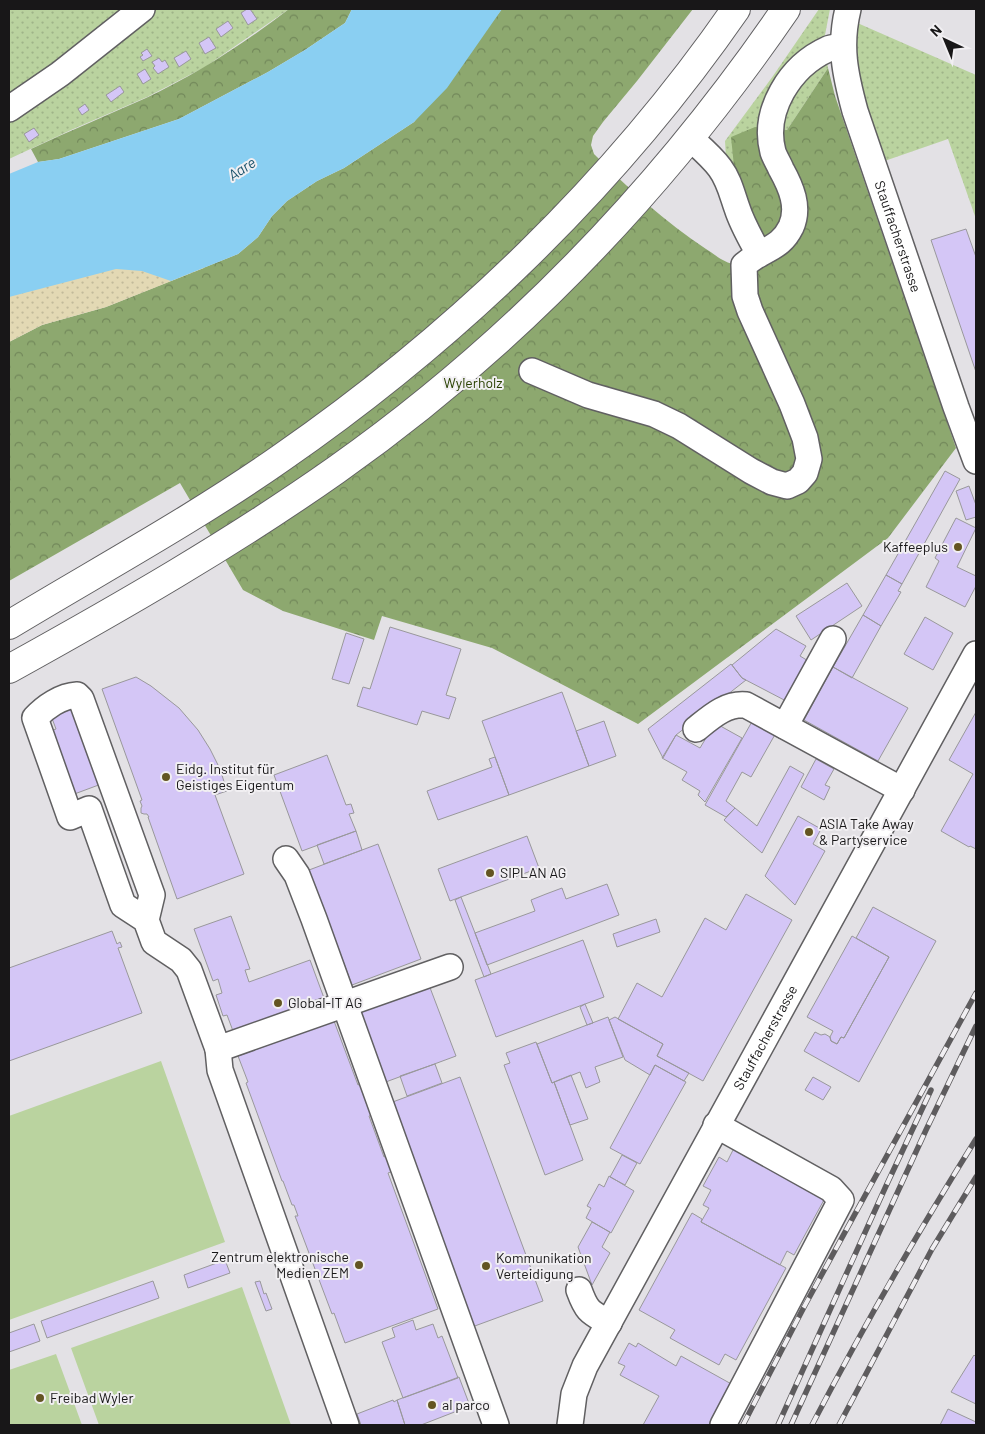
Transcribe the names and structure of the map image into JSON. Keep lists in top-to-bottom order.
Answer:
{
  "streets": {
    "street": ["Stauffacherstrasse"]
  },
  "water": ["Aare"],
  "parks": ["Wylerholz"],
  "places": [
    "Kaffeeplus",
    "Eidg. Institut für Geistiges Eigentum",
    "ASIA Take Away & Partyservice",
    "SIPLAN AG",
    "Global-IT AG",
    "Zentrum elektronische Medien ZEM",
    "Kommunikation Verteidigung",
    "Freibad Wyler",
    "al parco"
  ],
  "north": "top left"
}
